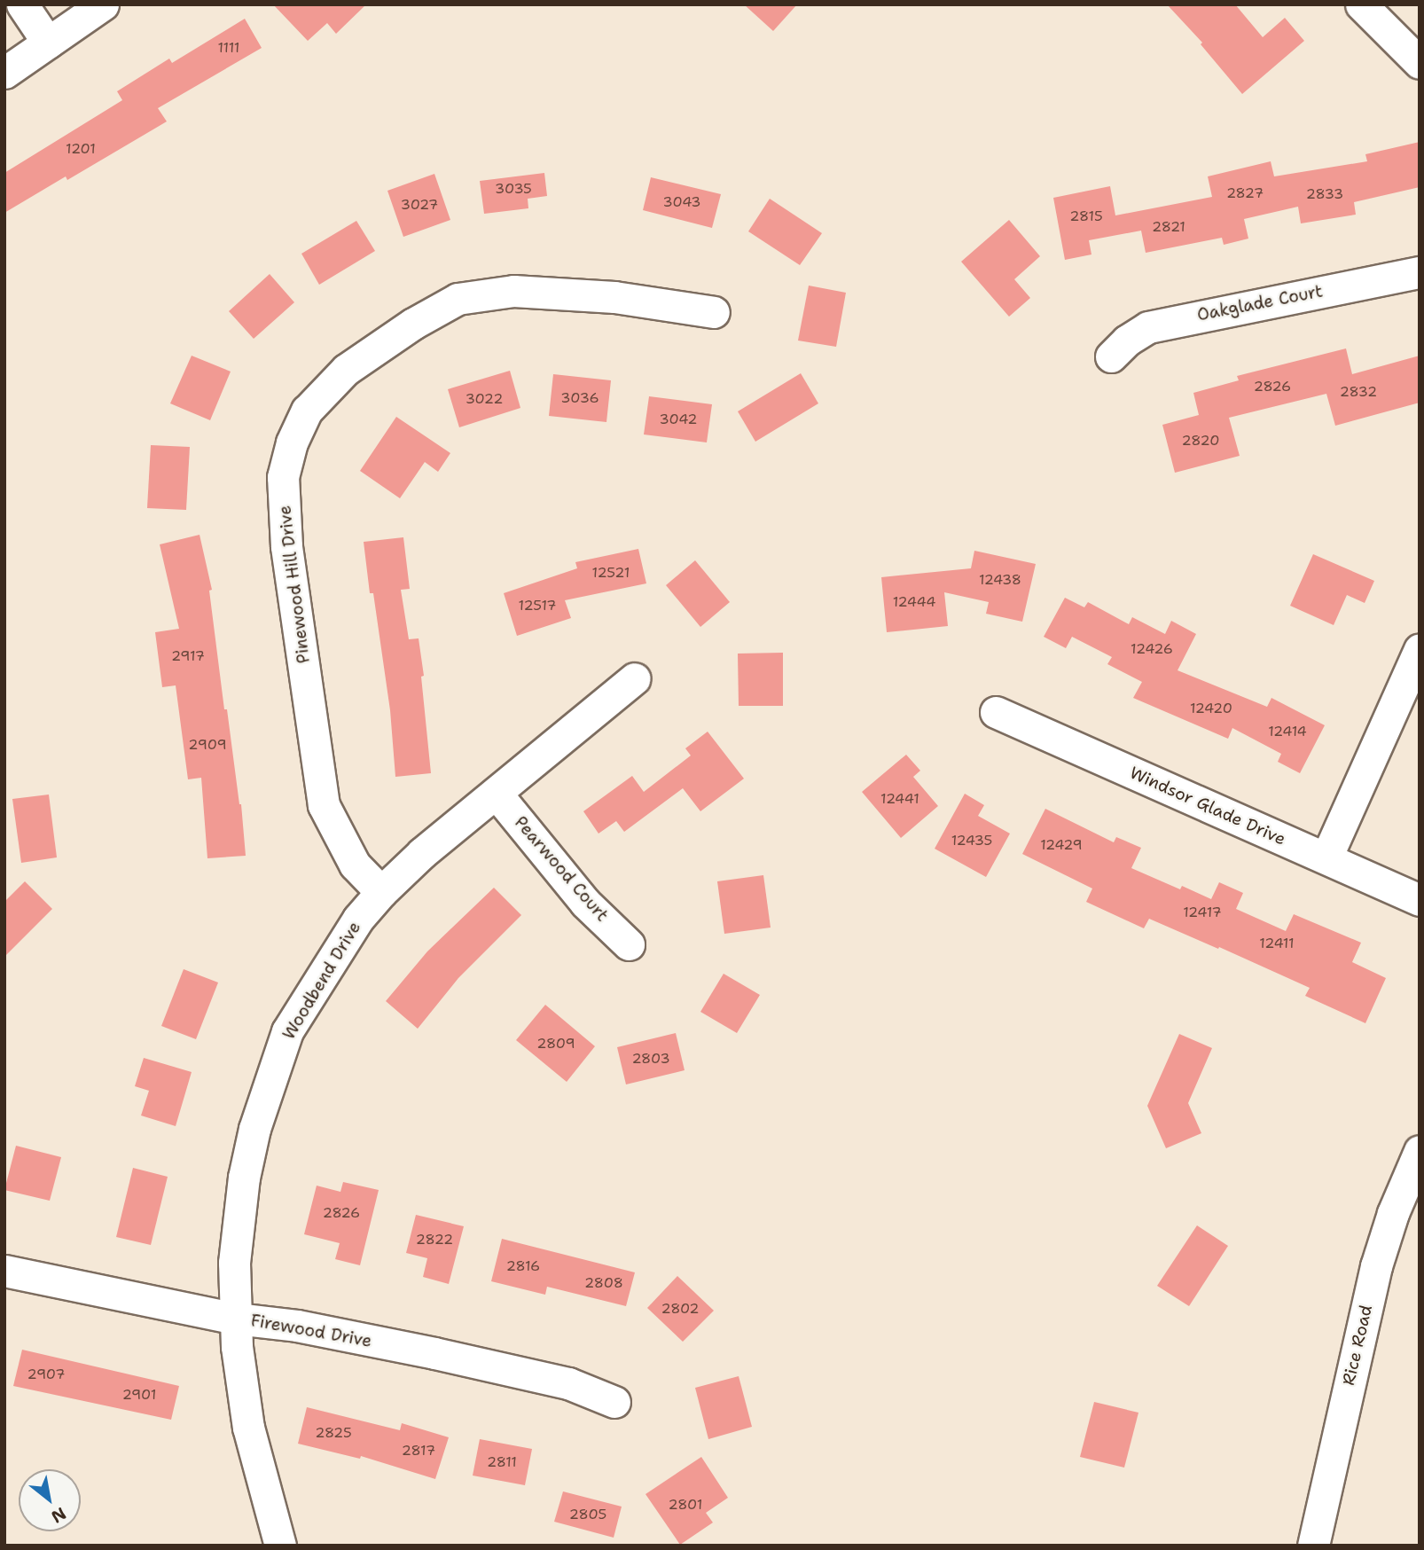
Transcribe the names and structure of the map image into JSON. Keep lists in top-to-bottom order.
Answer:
{
  "streets": {
    "street": [
      "Oakglade Court",
      "Pinewood Hill Drive",
      "Windsor Glade Drive",
      "Pearwood Court",
      "Woodbend Drive",
      "Firewood Drive",
      "Rice Road"
    ]
  },
  "crossings": [
    ["Pinewood Hill Drive", "Woodbend Drive"],
    ["Pearwood Court", "Woodbend Drive"],
    ["Woodbend Drive", "Firewood Drive"]
  ],
  "house_numbers": [
    "1111",
    "1201",
    "3035",
    "2827",
    "2833",
    "3043",
    "3027",
    "2815",
    "2821",
    "2826",
    "2832",
    "3036",
    "3022",
    "3042",
    "2820",
    "12521",
    "12438",
    "12444",
    "12517",
    "12426",
    "2917",
    "12420",
    "12414",
    "2909",
    "12441",
    "12435",
    "12429",
    "12417",
    "12411",
    "2809",
    "2803",
    "2826",
    "2822",
    "2816",
    "2808",
    "2802",
    "2907",
    "2901",
    "2825",
    "2817",
    "2811",
    "2801",
    "2805"
  ],
  "north": "bottom right"
}
